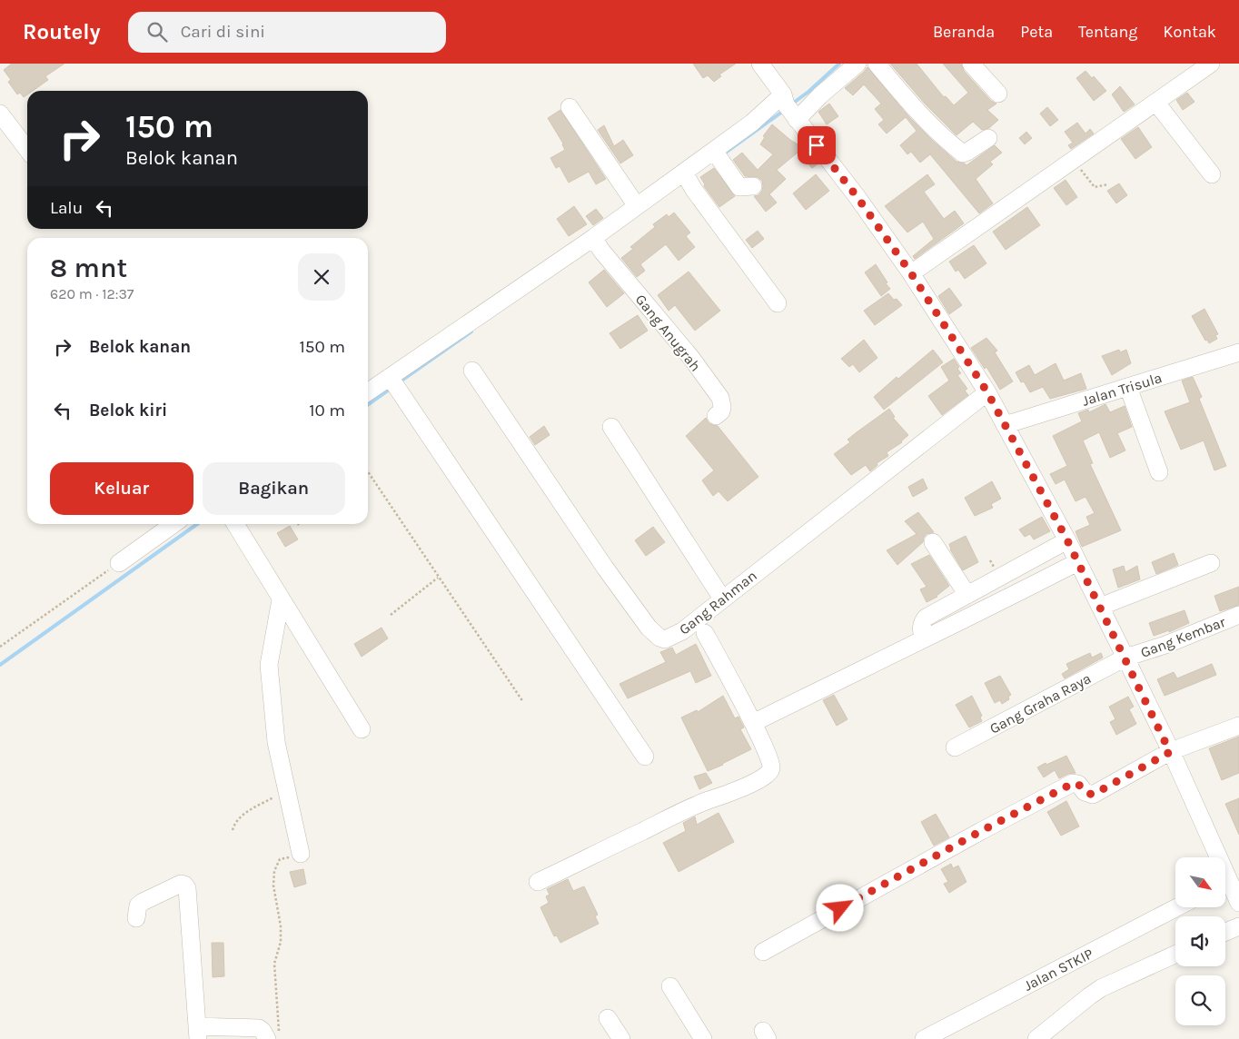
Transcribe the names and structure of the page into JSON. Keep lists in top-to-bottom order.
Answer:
{
  "streets": {
    "street": [
      "Gang Anugrah",
      "Jalan Trisula",
      "Gang Rahman",
      "Gang Kembar",
      "Gang Graha Raya",
      "Jalan STKIP"
    ]
  },
  "crossings": [
    ["Gang Kembar", "Gang Graha Raya"]
  ],
  "north": "bottom right",
  "page": {
    "header": "Routely",
    "search": "Cari di sini",
    "nav": [
      "Beranda",
      "Peta",
      "Tentang",
      "Kontak"
    ],
    "turn": ["150 m", "Belok kanan"],
    "then": "Lalu",
    "heading": ["8 mnt", "620 m · 12:37"],
    "list": [
      {
        "name": "Belok kanan",
        "value": "150 m"
      },
      {
        "name": "Belok kiri",
        "value": "10 m"
      }
    ],
    "buttons": ["Keluar", "Bagikan"]
  }
}
